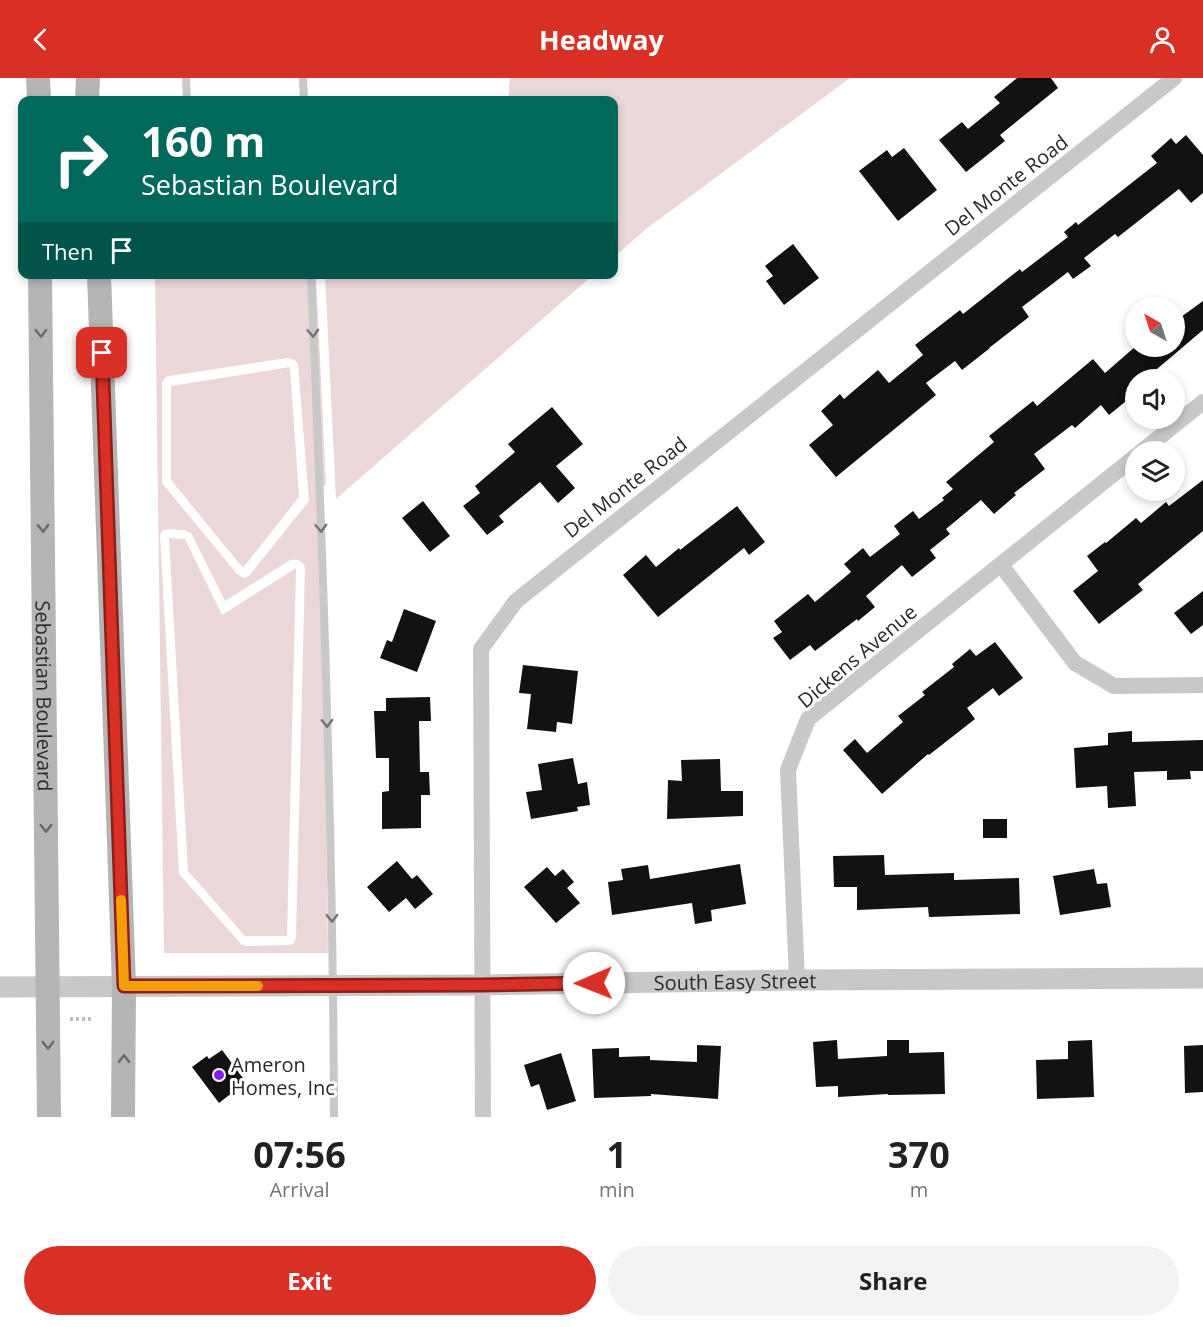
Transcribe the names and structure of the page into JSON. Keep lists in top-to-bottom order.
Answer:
{
  "streets": {
    "main road": ["Sebastian Boulevard"],
    "street": ["Del Monte Road", "Dickens Avenue", "South Easy Street"]
  },
  "crossings": [
    ["Del Monte Road", "South Easy Street"],
    ["Dickens Avenue", "South Easy Street"],
    ["Sebastian Boulevard", "South Easy Street"]
  ],
  "places": ["Ameron Homes, Inc"],
  "north": "top left",
  "page": {
    "header": "Headway",
    "turn": ["160 m", "Sebastian Boulevard"],
    "then": "Then",
    "eta": [
      "07:56",
      "Arrival",
      "1",
      "min",
      "370",
      "m"
    ],
    "buttons": ["Exit", "Share"]
  }
}
